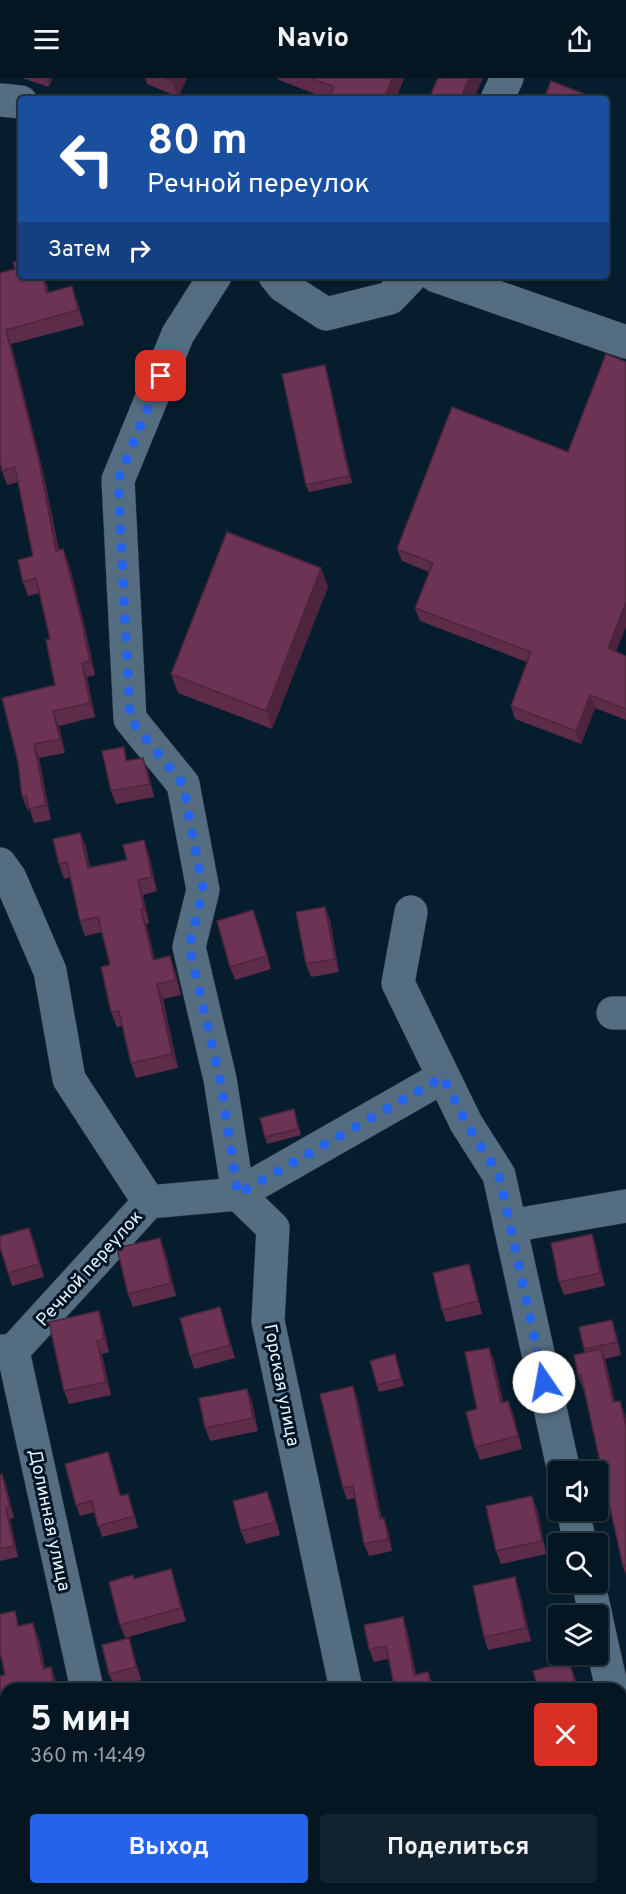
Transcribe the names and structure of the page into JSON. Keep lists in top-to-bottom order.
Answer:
{
  "streets": {
    "street": ["Речной переулок", "Горская улица", "Долинная улица"]
  },
  "crossings": [
    ["Речной переулок", "Горская улица"],
    ["Речной переулок", "Долинная улица"]
  ],
  "page": {
    "header": "Navio",
    "turn": ["80 m", "Речной переулок"],
    "then": "Затем",
    "heading": ["5 мин", "360 m · 14:49"],
    "buttons": ["Выход", "Поделиться"]
  }
}
